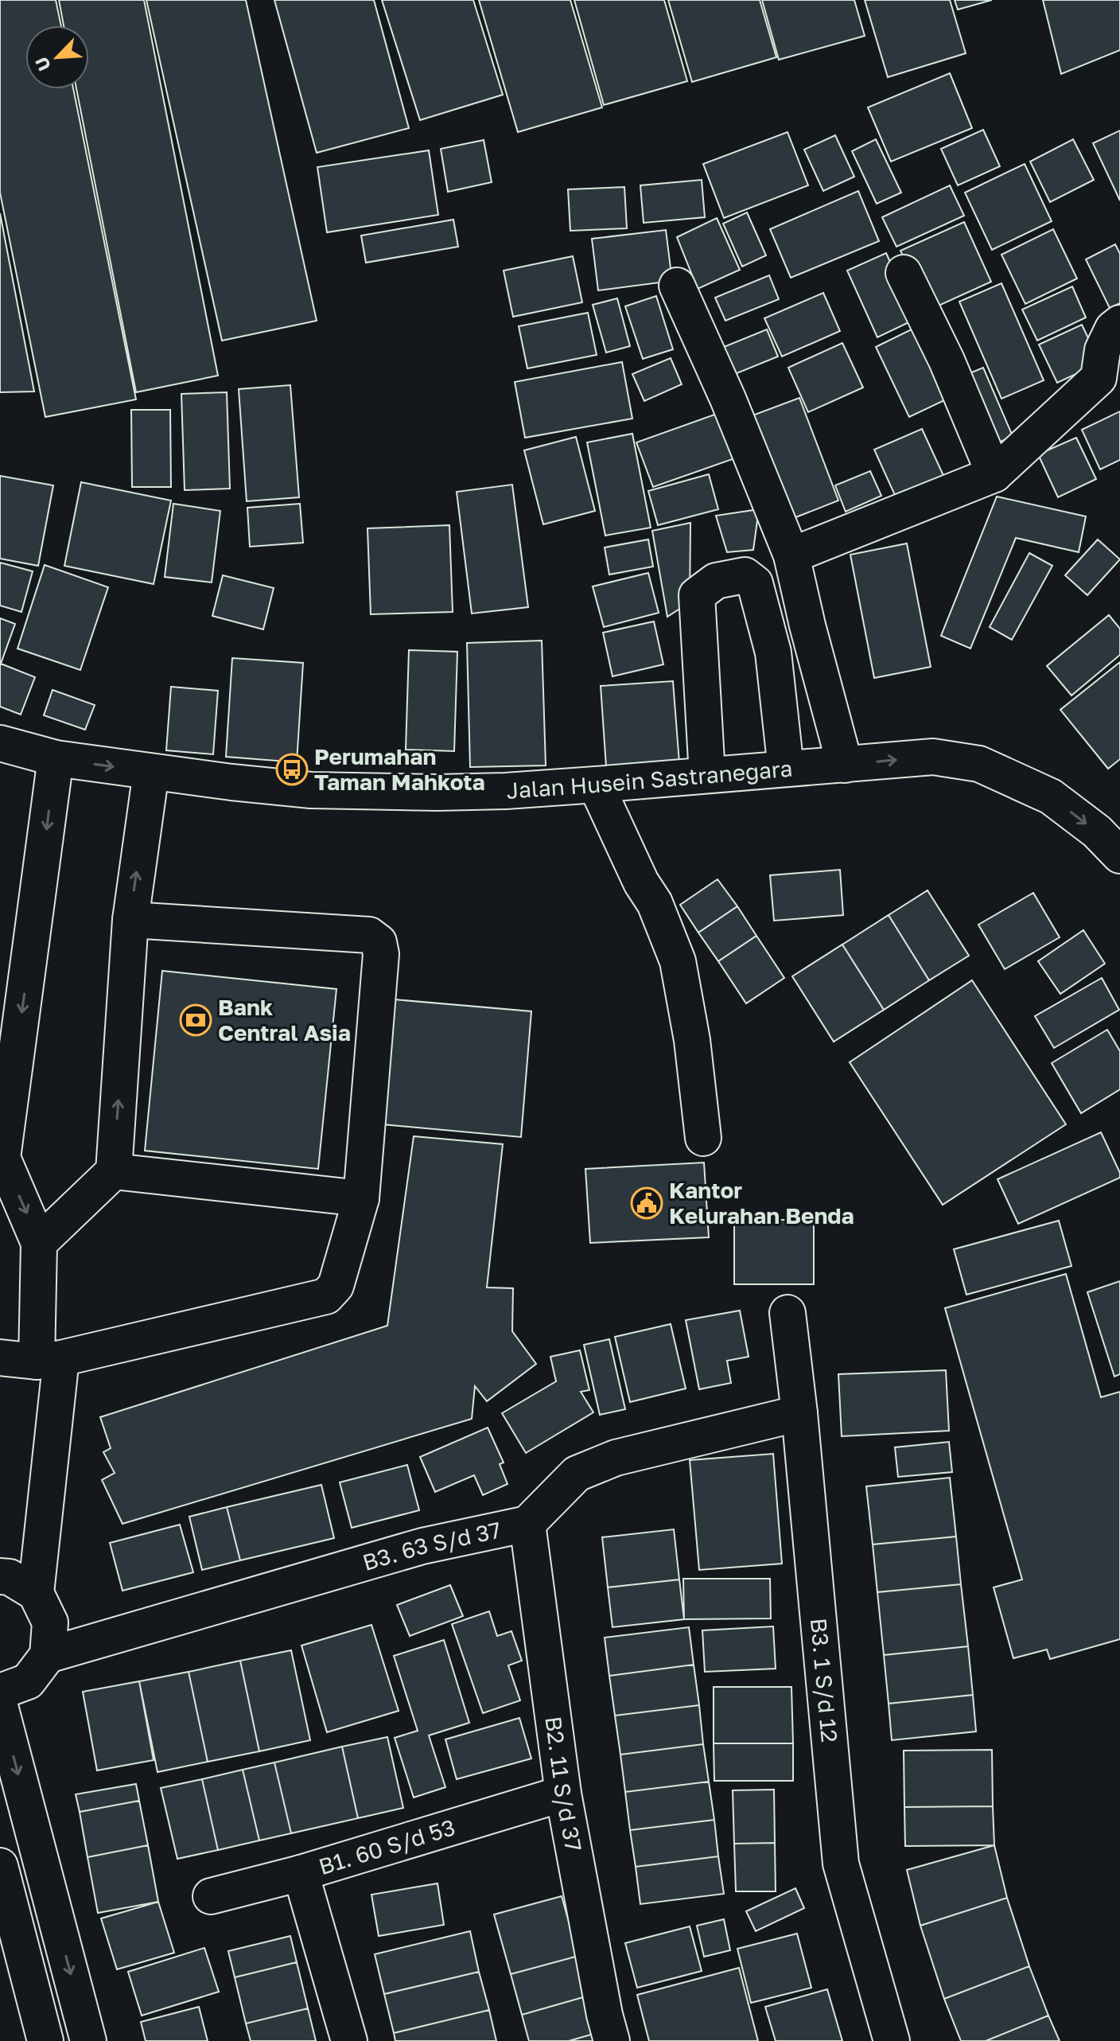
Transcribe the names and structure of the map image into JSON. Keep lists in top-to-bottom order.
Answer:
{
  "streets": {
    "street": [
      "Jalan Husein Sastranegara",
      "B3. 63 S/d 37",
      "B3. 1 S/d 12",
      "B2. 11 S/d 37",
      "B1. 60 S/d 53"
    ]
  },
  "crossings": [
    ["B3. 63 S/d 37", "B3. 1 S/d 12"],
    ["B3. 63 S/d 37", "B2. 11 S/d 37"],
    ["B2. 11 S/d 37", "B1. 60 S/d 53"]
  ],
  "places": {
    "bus stop": ["Perumahan Taman Mahkota"],
    "bank": ["Bank Central Asia"],
    "public building": ["Kantor Kelurahan Benda"]
  },
  "north": "bottom left"
}
